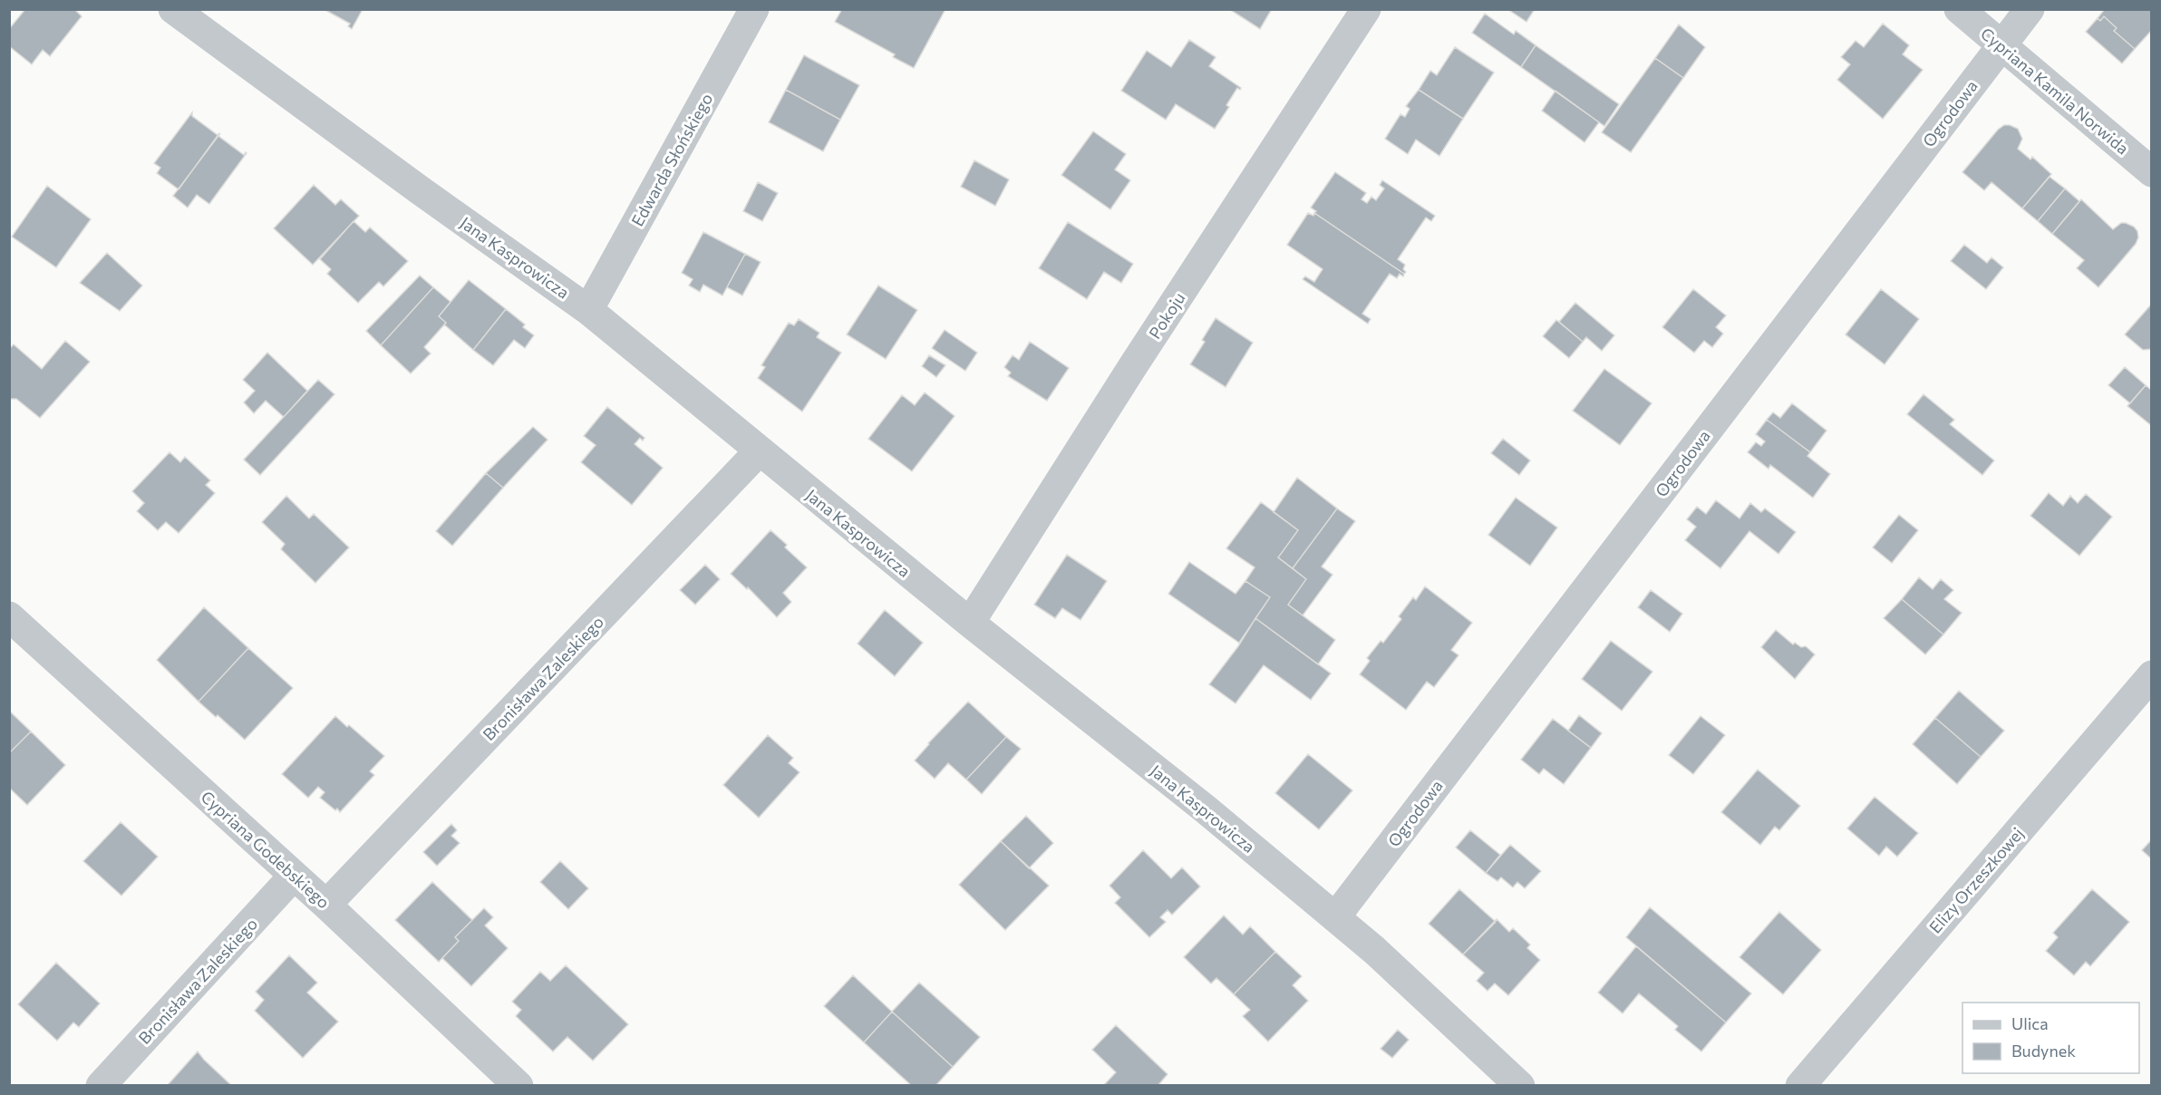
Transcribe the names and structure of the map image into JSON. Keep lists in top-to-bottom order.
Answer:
{
  "streets": {
    "street": [
      "Cypriana Kamila Norwida",
      "Ogrodowa",
      "Edwarda Słońskiego",
      "Jana Kasprowicza",
      "Pokoju",
      "Bronisława Zaleskiego",
      "Cypriana Godebskiego",
      "Elizy Orzeszkowej"
    ]
  },
  "crossings": [
    ["Cypriana Kamila Norwida", "Ogrodowa"],
    ["Ogrodowa", "Jana Kasprowicza"],
    ["Edwarda Słońskiego", "Jana Kasprowicza"],
    ["Jana Kasprowicza", "Pokoju"],
    ["Jana Kasprowicza", "Bronisława Zaleskiego"],
    ["Bronisława Zaleskiego", "Cypriana Godebskiego"]
  ],
  "legend": ["Ulica", "Budynek"]
}
